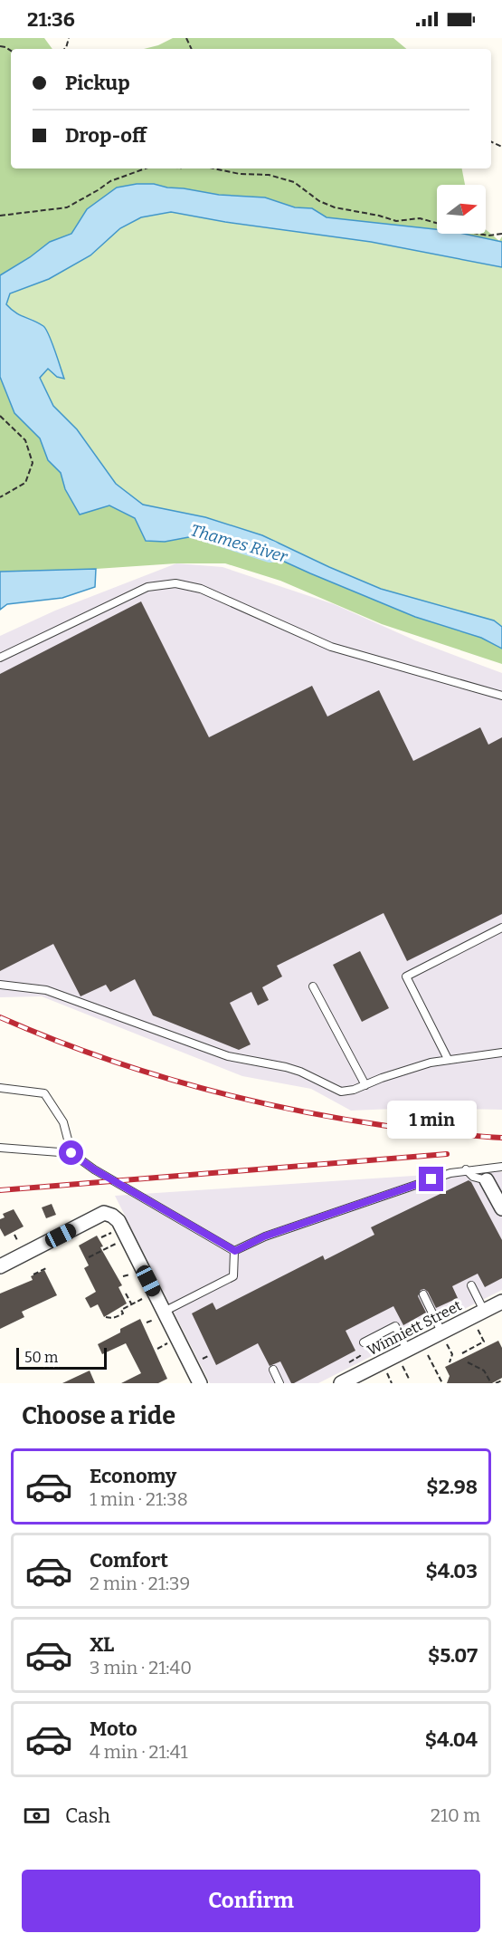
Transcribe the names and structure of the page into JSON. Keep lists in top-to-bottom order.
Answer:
{
  "streets": {
    "street": ["Winniett Street"]
  },
  "water": ["Thames River"],
  "scale_bar": "50 m",
  "north": "right",
  "page": {
    "status": "21:36",
    "banner": ["Pickup", "Drop-off"],
    "bubble": "1 min",
    "scale": "50 m",
    "heading": "Choose a ride",
    "list": [
      {
        "name": "Economy",
        "note": "1 min · 21:38",
        "value": "$2.98"
      },
      {
        "name": "Comfort",
        "note": "2 min · 21:39",
        "value": "$4.03"
      },
      {
        "name": "XL",
        "note": "3 min · 21:40",
        "value": "$5.07"
      },
      {
        "name": "Moto",
        "note": "4 min · 21:41",
        "value": "$4.04"
      }
    ],
    "pay": ["Cash", "210 m"],
    "buttons": "Confirm"
  }
}
